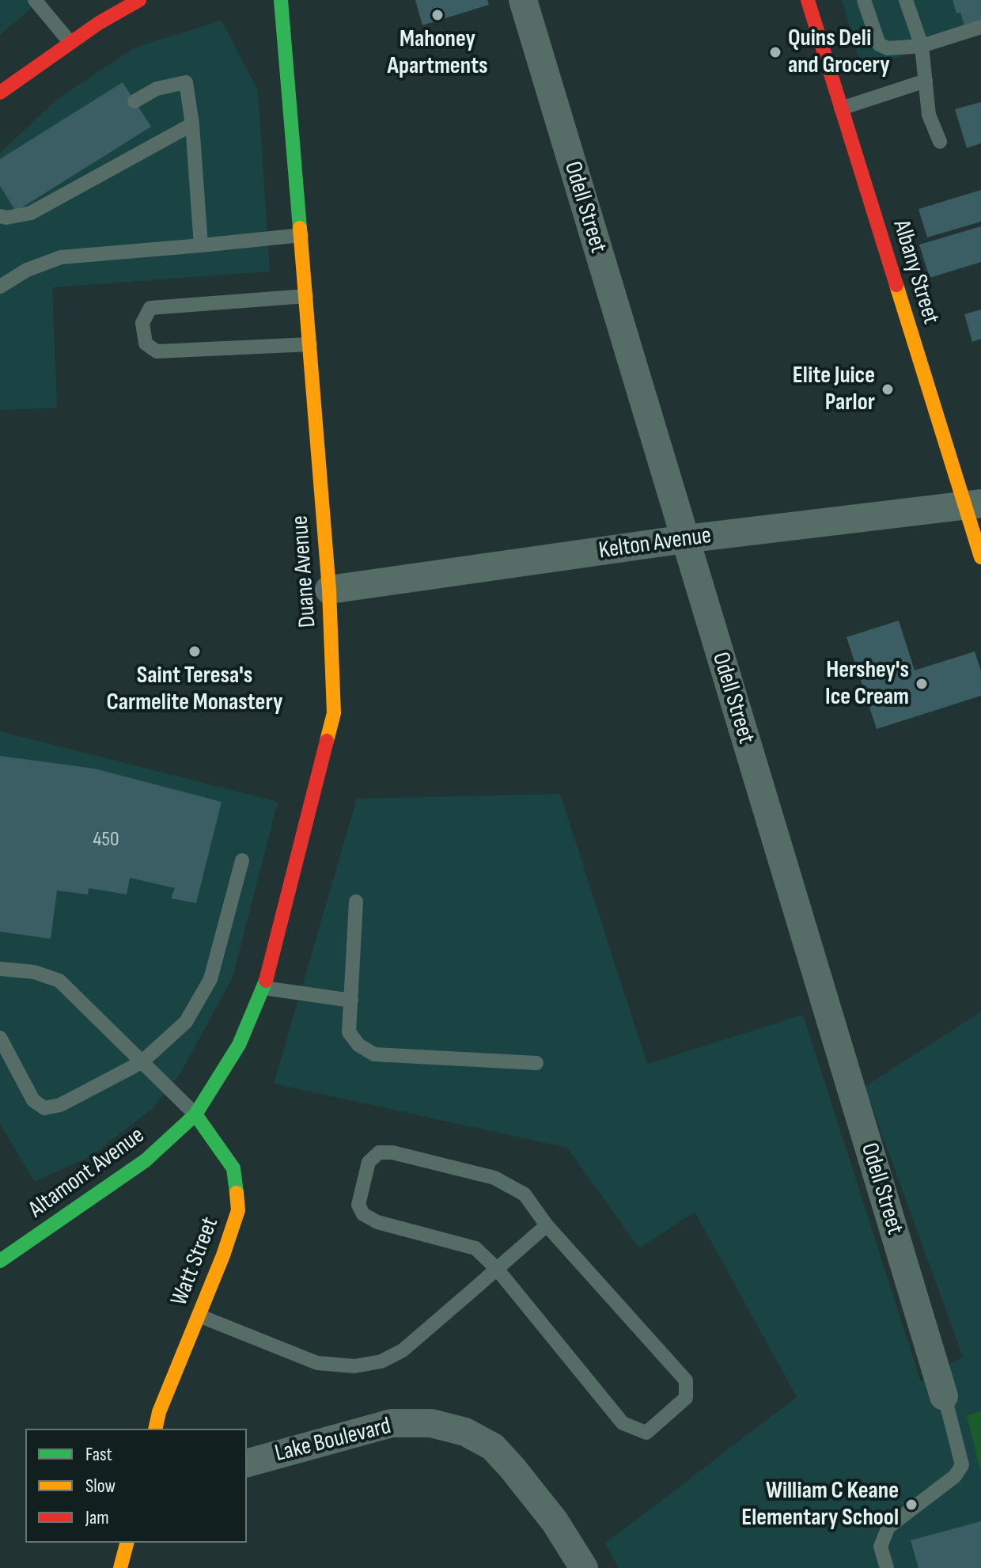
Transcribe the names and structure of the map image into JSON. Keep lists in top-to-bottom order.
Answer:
{
  "streets": {
    "main road": [
      "Albany Street",
      "Duane Avenue",
      "Altamont Avenue",
      "Watt Street"
    ],
    "street": ["Odell Street", "Kelton Avenue", "Lake Boulevard"]
  },
  "crossings": [
    ["Odell Street", "Kelton Avenue"],
    ["Albany Street", "Kelton Avenue"],
    ["Kelton Avenue", "Duane Avenue"],
    ["Duane Avenue", "Altamont Avenue"],
    ["Duane Avenue", "Watt Street"],
    ["Altamont Avenue", "Watt Street"]
  ],
  "places": [
    "Mahoney Apartments",
    "Quins Deli and Grocery",
    "Elite Juice Parlor",
    "Saint Teresa's Carmelite Monastery",
    "Hershey's Ice Cream",
    "William C Keane Elementary School"
  ],
  "house_numbers": ["450"],
  "legend": ["Fast", "Slow", "Jam"]
}
